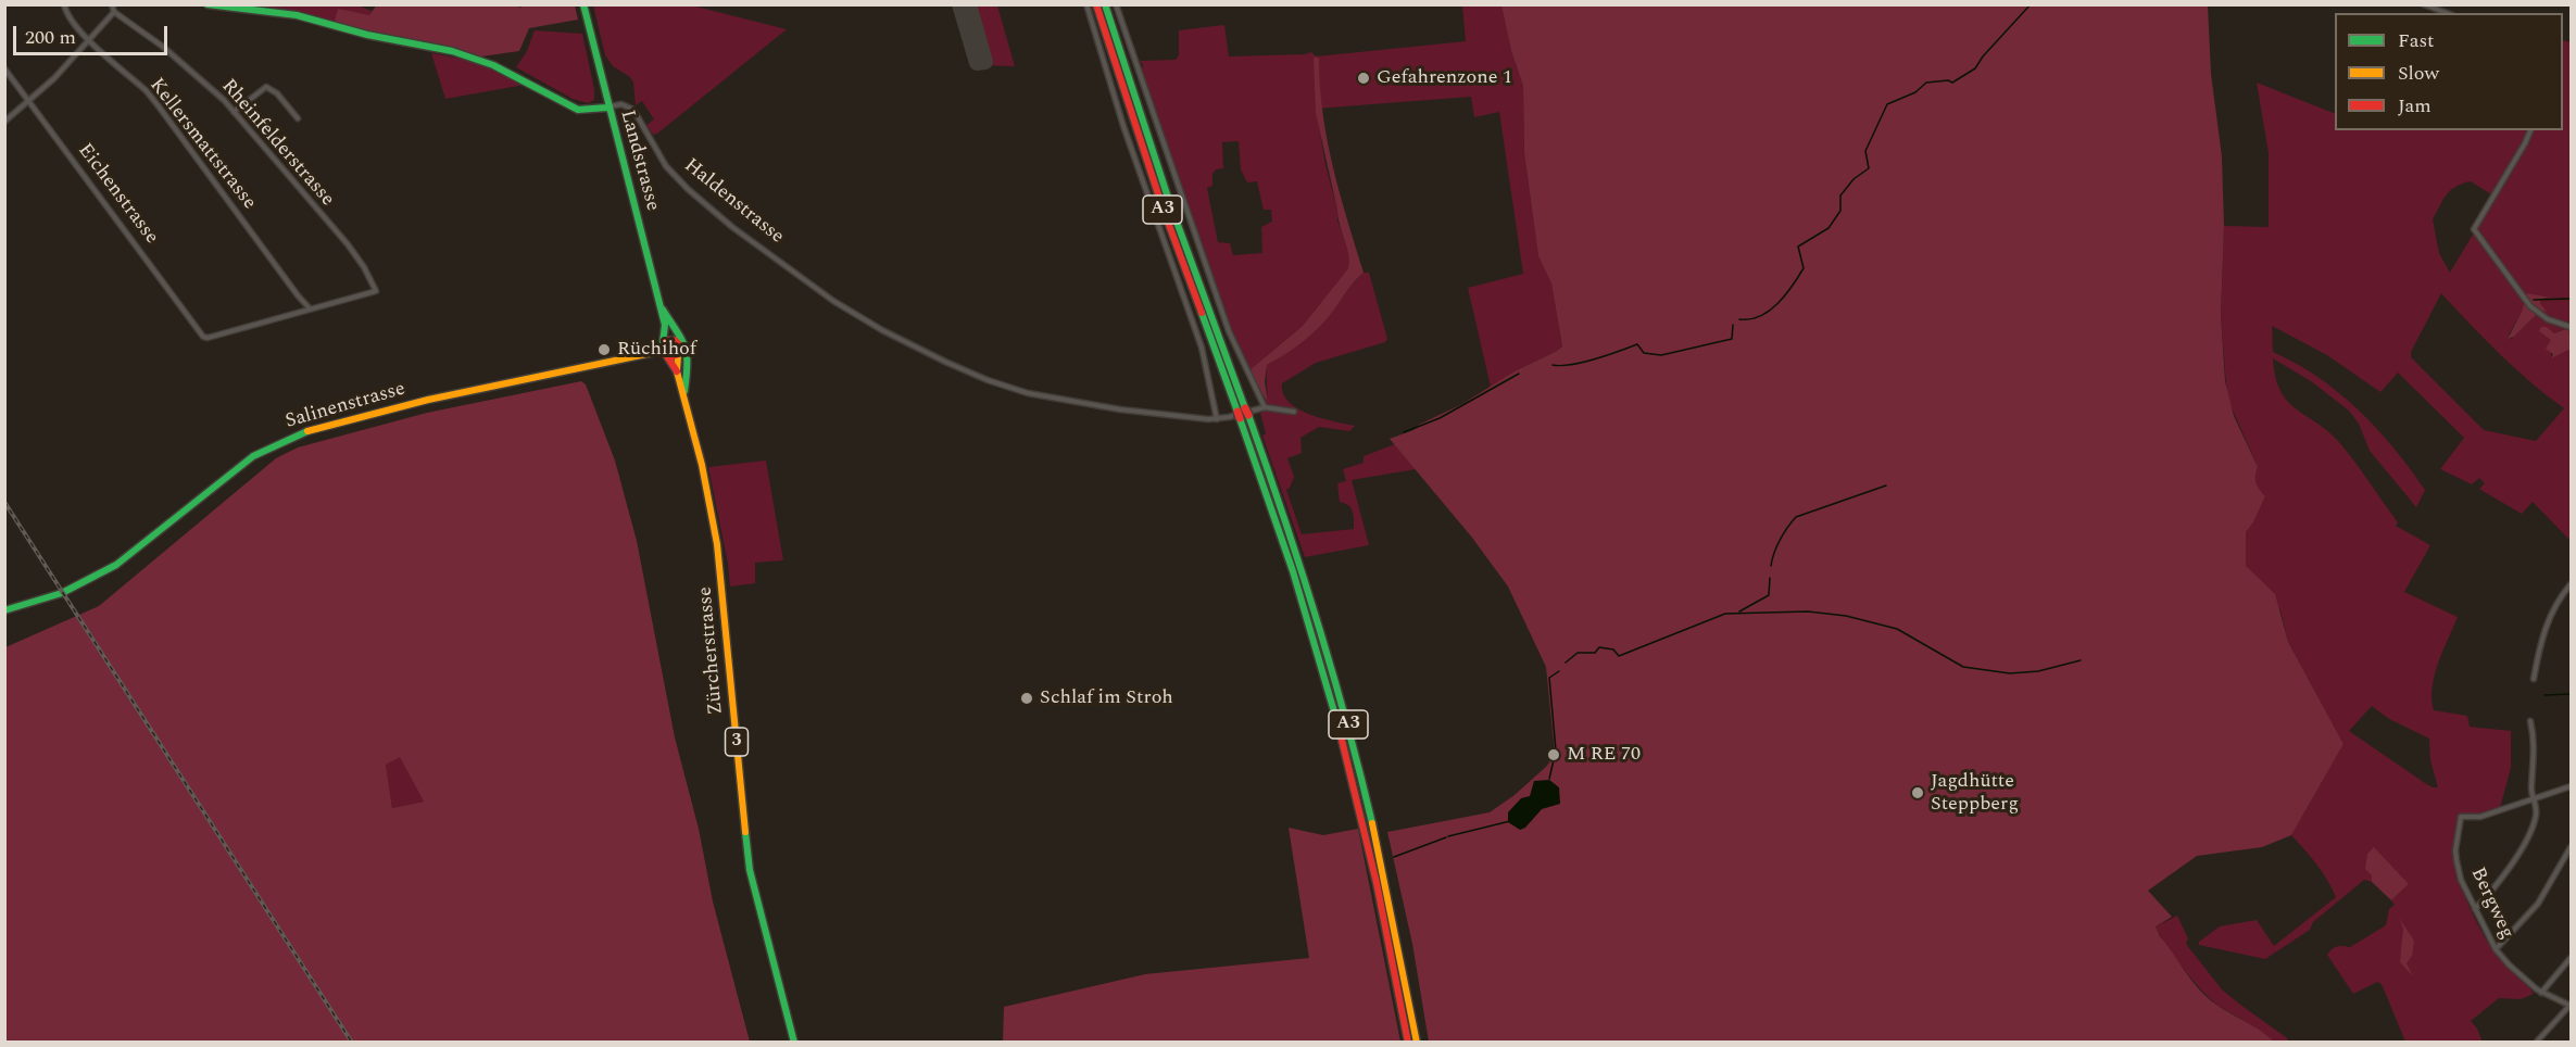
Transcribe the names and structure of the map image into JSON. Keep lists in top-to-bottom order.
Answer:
{
  "streets": {
    "main road": [
      "Landstrasse",
      "Haldenstrasse",
      "A3",
      "Salinenstrasse",
      "Zürcherstrasse",
      "3"
    ],
    "street": [
      "Rheinfelderstrasse",
      "Kellersmattstrasse",
      "Eichenstrasse",
      "Bergweg"
    ]
  },
  "crossings": [
    ["Rheinfelderstrasse", "Kellersmattstrasse"],
    ["Rheinfelderstrasse", "Eichenstrasse"],
    ["Kellersmattstrasse", "Eichenstrasse"],
    ["Landstrasse", "Haldenstrasse"],
    ["Landstrasse", "Salinenstrasse"],
    ["Landstrasse", "Zürcherstrasse"],
    ["Salinenstrasse", "Zürcherstrasse"]
  ],
  "places": [
    "Gefahrenzone 1",
    "Rüchihof",
    "Schlaf im Stroh",
    "M RE 70",
    "Jagdhütte Steppberg"
  ],
  "legend": ["Fast", "Slow", "Jam"],
  "scale_bar": "200 m"
}
